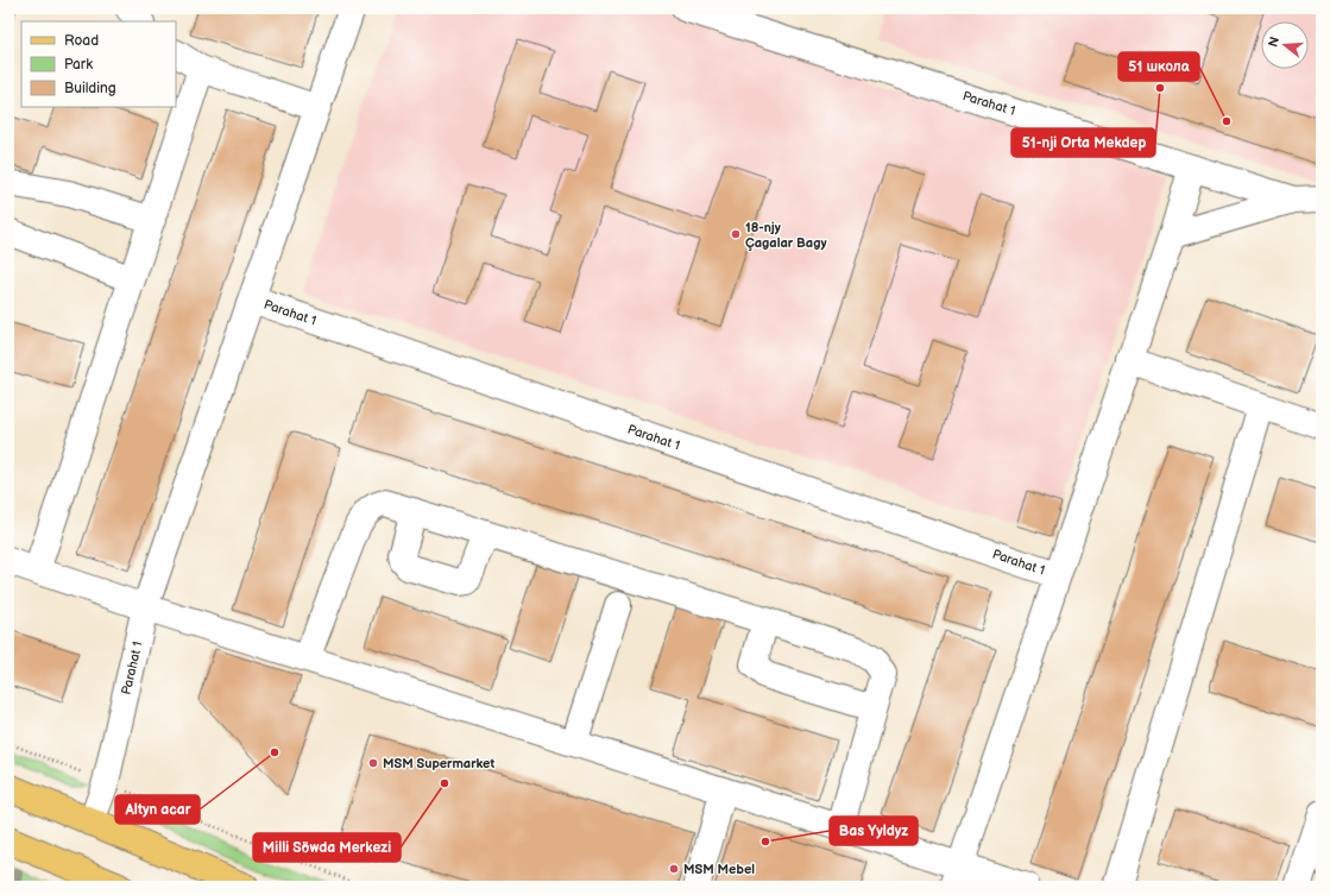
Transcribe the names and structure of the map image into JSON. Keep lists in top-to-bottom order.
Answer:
{
  "streets": {
    "street": ["Parahat 1"]
  },
  "places": [
    "51-nji Orta Mekdep",
    "51 школа",
    "18-njy Çagalar Bagy",
    "Altyn acar",
    "MSM Supermarket",
    "Milli Söwda Merkezi",
    "Bas Yyldyz",
    "MSM Mebel"
  ],
  "legend": ["Road", "Park", "Building"],
  "north": "left"
}
